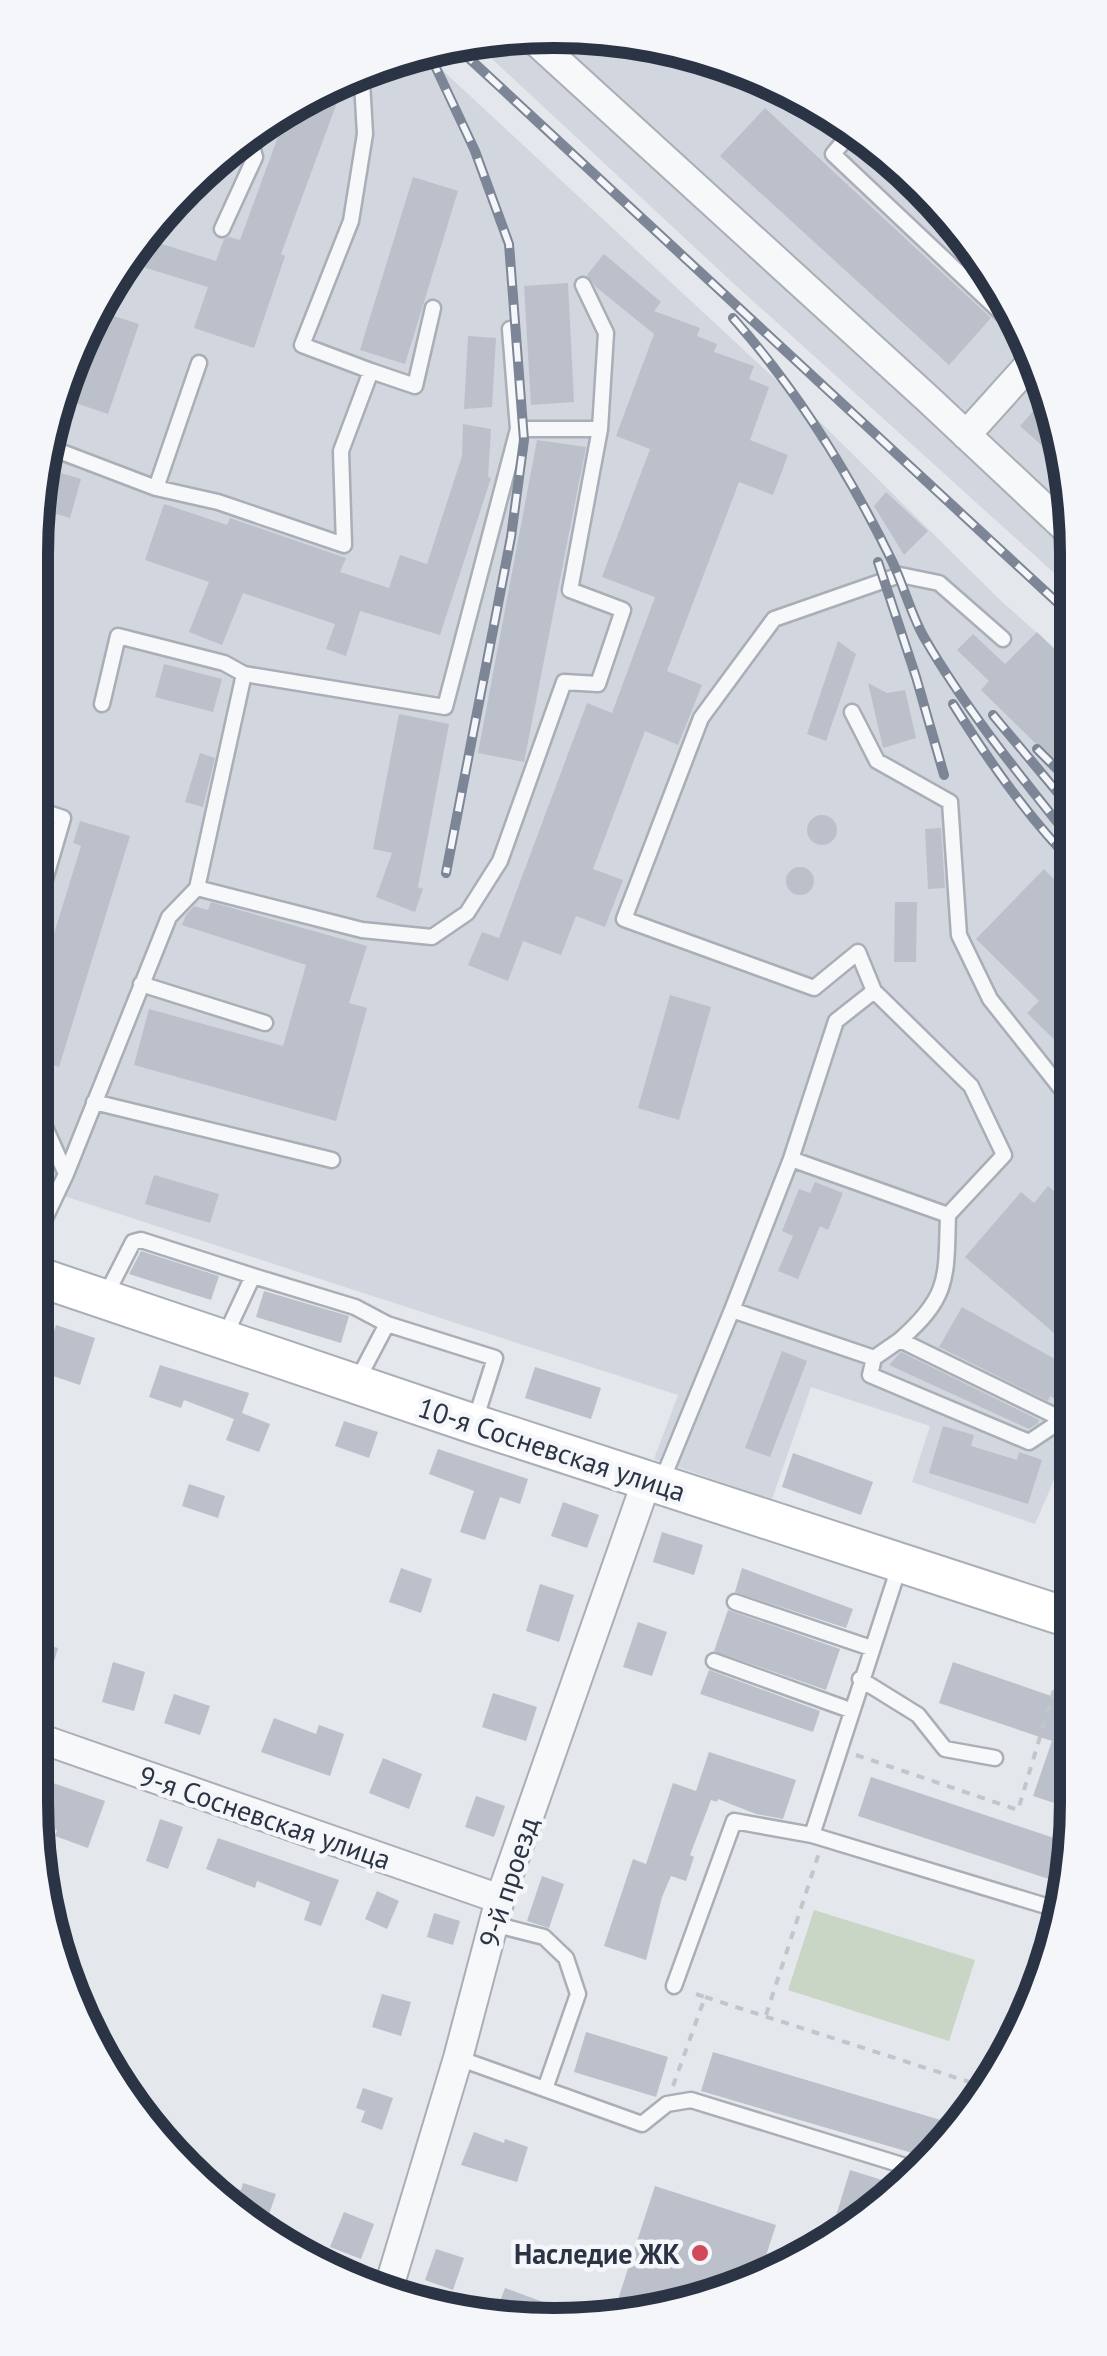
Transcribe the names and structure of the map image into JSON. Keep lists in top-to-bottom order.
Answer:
{
  "streets": {
    "street": ["10-я Сосневская улица", "9-я Сосневская улица", "9-й проезд"]
  },
  "crossings": [
    ["10-я Сосневская улица", "9-й проезд"],
    ["9-я Сосневская улица", "9-й проезд"]
  ],
  "places": ["Наследие ЖК"]
}
